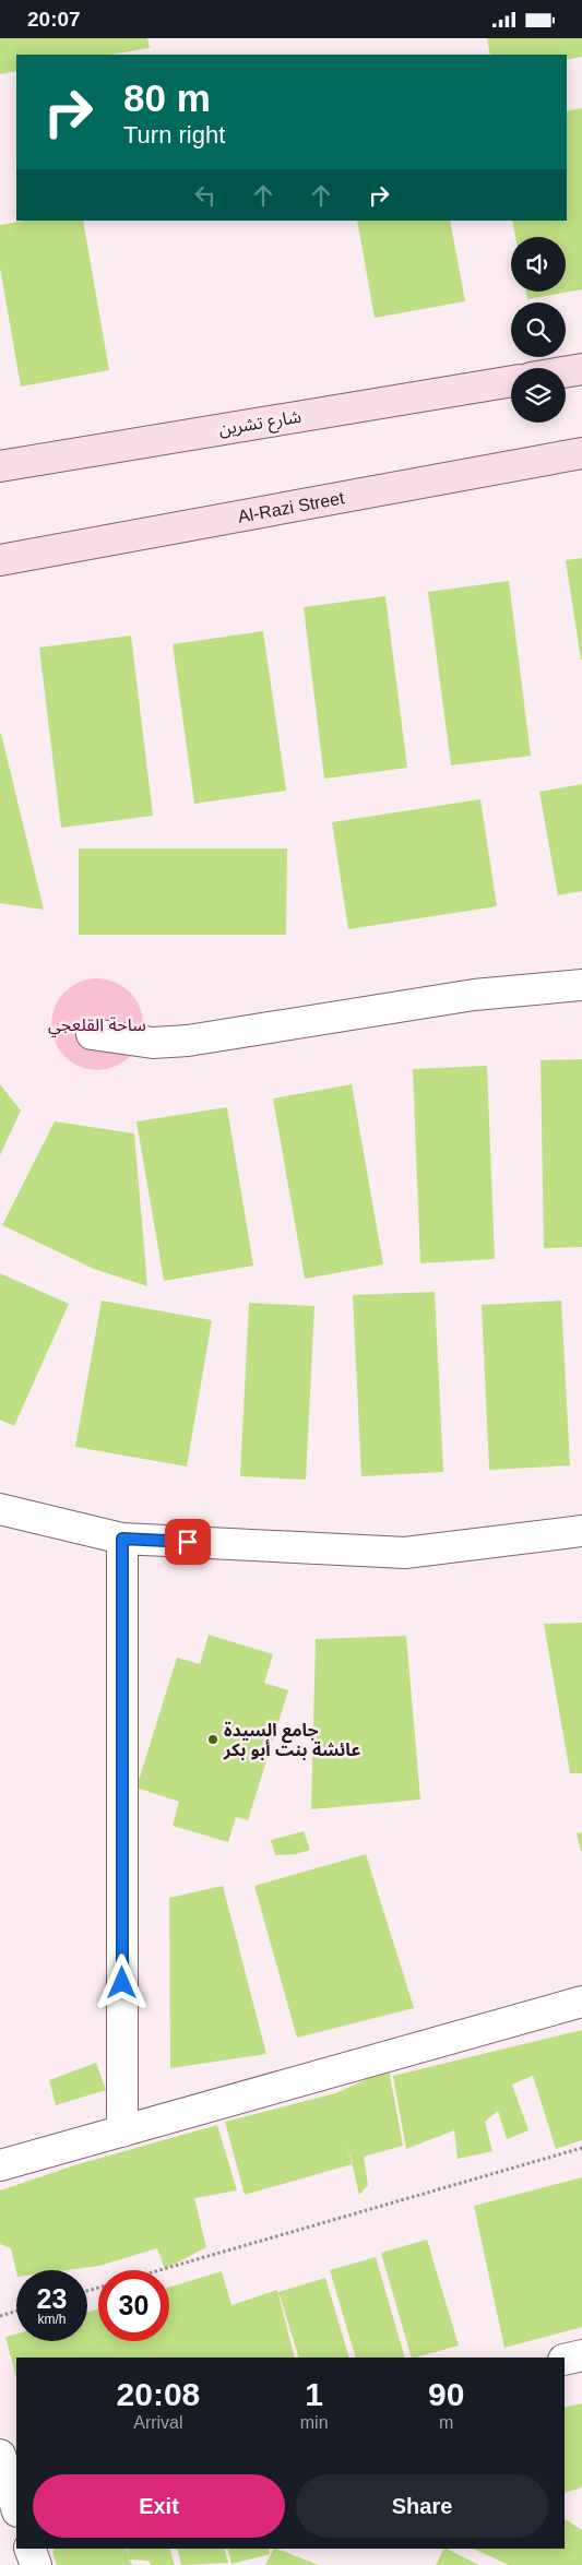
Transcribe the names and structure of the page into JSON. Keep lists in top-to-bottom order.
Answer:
{
  "streets": {
    "main road": ["شارع تشرين", "Al-Razi Street"]
  },
  "parks": ["ساحة القلعجي"],
  "places": ["جامع السيدة عائشة بنت أبو بكر"],
  "page": {
    "status": "20:07",
    "turn": ["80 m", "Turn right"],
    "speed": "23 km/h",
    "limit": "30",
    "eta": [
      "20:08",
      "Arrival",
      "1",
      "min",
      "90",
      "m"
    ],
    "buttons": ["Exit", "Share"]
  }
}
